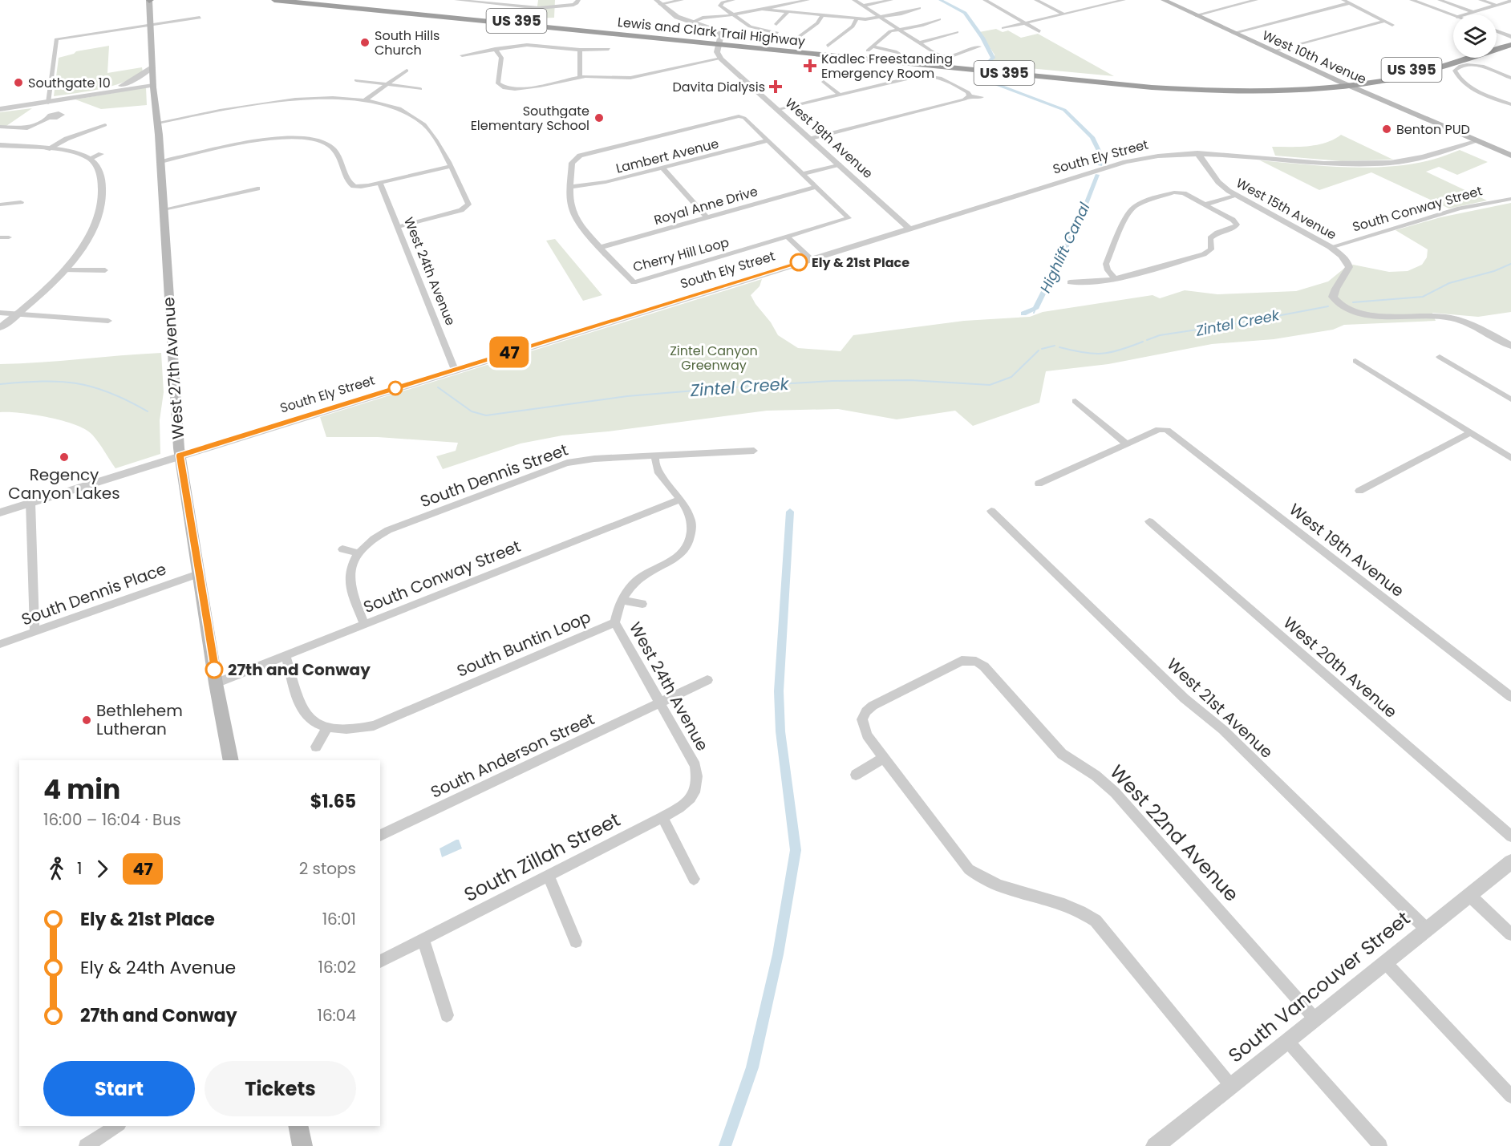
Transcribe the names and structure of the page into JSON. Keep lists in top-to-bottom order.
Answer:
{
  "streets": {
    "highway": ["US 395", "Lewis and Clark Trail Highway"],
    "main road": ["West 10th Avenue", "West 27th Avenue"],
    "street": [
      "West 19th Avenue",
      "Lambert Avenue",
      "South Ely Street",
      "Royal Anne Drive",
      "West 15th Avenue",
      "South Conway Street",
      "Cherry Hill Loop",
      "West 24th Avenue",
      "South Dennis Street",
      "South Dennis Place",
      "South Buntin Loop",
      "West 20th Avenue",
      "West 21st Avenue",
      "South Anderson Street",
      "West 22nd Avenue",
      "South Zillah Street",
      "South Vancouver Street"
    ]
  },
  "crossings": [
    ["US 395", "Lewis and Clark Trail Highway"],
    ["US 395", "West 10th Avenue"],
    ["Lewis and Clark Trail Highway", "West 10th Avenue"],
    ["West 10th Avenue", "South Ely Street"],
    ["West 19th Avenue", "South Ely Street"],
    ["Lambert Avenue", "Cherry Hill Loop"],
    ["South Ely Street", "West 15th Avenue"],
    ["South Ely Street", "West 24th Avenue"],
    ["South Ely Street", "West 27th Avenue"],
    ["Royal Anne Drive", "Cherry Hill Loop"],
    ["West 15th Avenue", "South Conway Street"],
    ["South Conway Street", "West 27th Avenue"],
    ["South Conway Street", "South Dennis Street"],
    ["South Conway Street", "South Buntin Loop"],
    ["West 24th Avenue", "South Buntin Loop"],
    ["West 24th Avenue", "South Anderson Street"],
    ["West 24th Avenue", "South Zillah Street"],
    ["West 27th Avenue", "South Dennis Place"],
    ["South Dennis Street", "South Buntin Loop"],
    ["West 21st Avenue", "South Vancouver Street"],
    ["West 22nd Avenue", "South Vancouver Street"]
  ],
  "water": ["Highlift Canal", "Zintel Creek"],
  "parks": ["Zintel Canyon Greenway"],
  "places": {
    "other": [
      "South Hills Church",
      "Southgate 10",
      "Southgate Elementary School",
      "Benton PUD",
      "Ely & 21st Place",
      "Regency Canyon Lakes",
      "27th and Conway",
      "Bethlehem Lutheran"
    ],
    "health": ["Kadlec Freestanding Emergency Room", "Davita Dialysis"]
  },
  "lines": ["bus line 47"],
  "page": {
    "on_map": "47",
    "heading": ["4 min", "16:00 – 16:04 · Bus", "$1.65"],
    "legs": ["1", "47", "2 stops"],
    "list": [
      {
        "name": "Ely & 21st Place",
        "value": "16:01"
      },
      {
        "name": "Ely & 24th Avenue",
        "value": "16:02"
      },
      {
        "name": "27th and Conway",
        "value": "16:04"
      }
    ],
    "buttons": ["Start", "Tickets"]
  }
}
